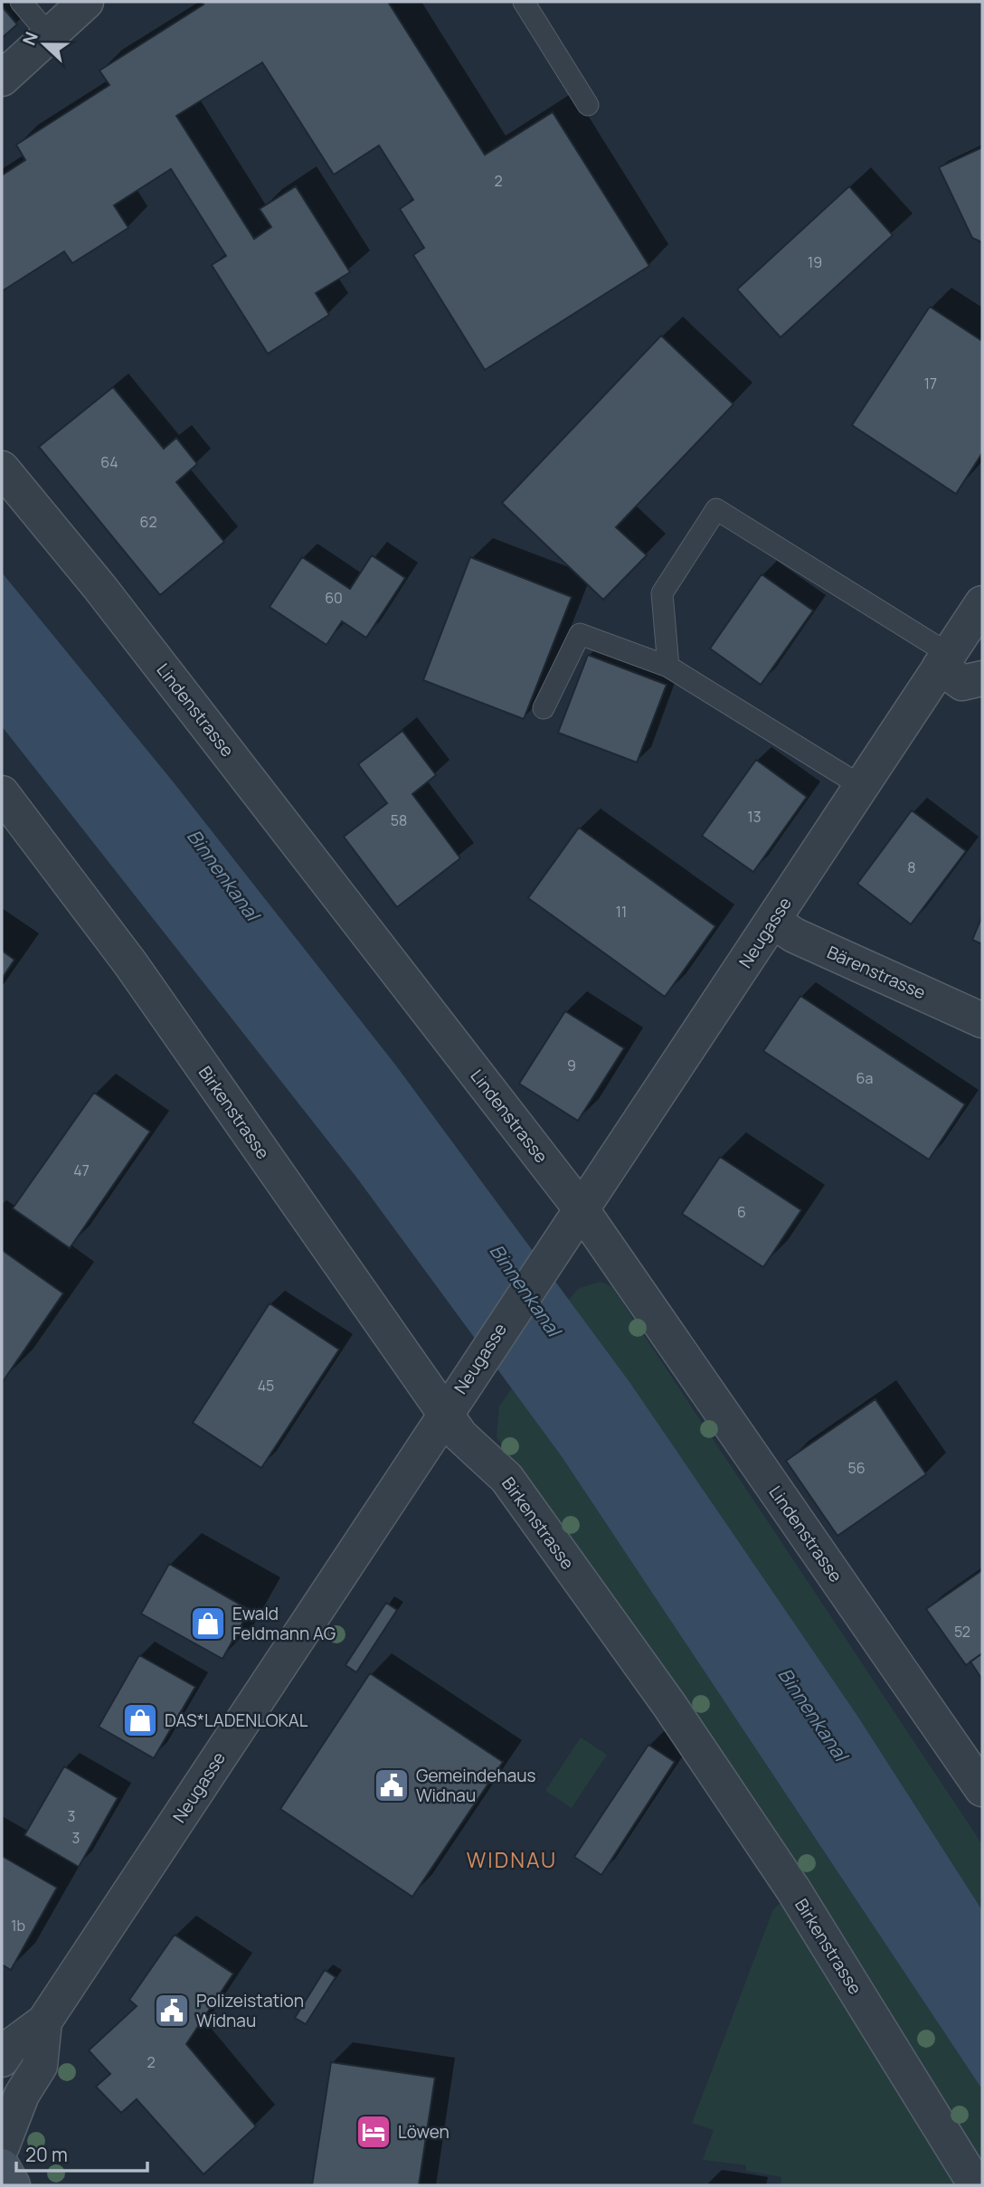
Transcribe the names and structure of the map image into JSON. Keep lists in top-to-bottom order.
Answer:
{
  "streets": {
    "street": [
      "Lindenstrasse",
      "Neugasse",
      "Bärenstrasse",
      "Birkenstrasse"
    ]
  },
  "crossings": [
    ["Lindenstrasse", "Neugasse"],
    ["Neugasse", "Bärenstrasse"],
    ["Neugasse", "Birkenstrasse"]
  ],
  "districts": ["WIDNAU"],
  "water": ["Binnenkanal"],
  "places": {
    "shop": ["Ewald Feldmann AG", "DAS*LADENLOKAL"],
    "public building": ["Gemeindehaus Widnau", "Polizeistation Widnau"],
    "hotel": ["Löwen"]
  },
  "house_numbers": [
    "2",
    "19",
    "17",
    "64",
    "62",
    "60",
    "13",
    "58",
    "8",
    "11",
    "9",
    "6a",
    "47",
    "6",
    "45",
    "56",
    "52",
    "3",
    "3",
    "1b",
    "2"
  ],
  "scale_bar": "20 m",
  "north": "left"
}
